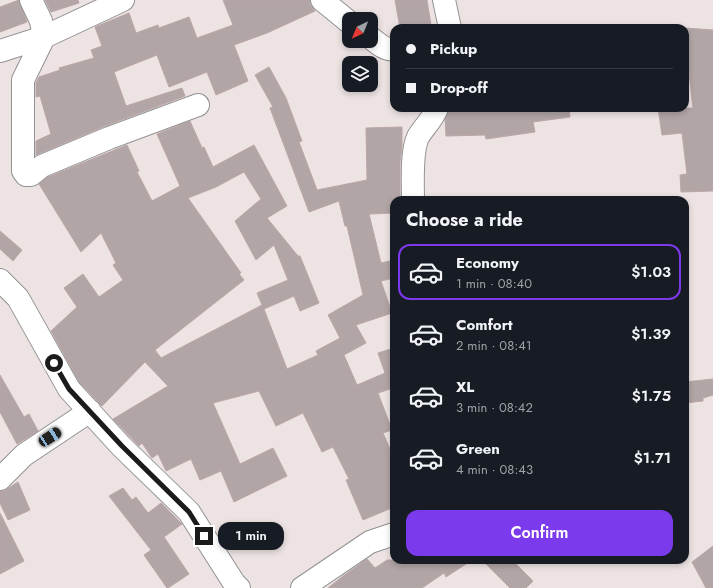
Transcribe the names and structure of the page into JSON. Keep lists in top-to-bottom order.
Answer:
{
  "north": "bottom left",
  "page": {
    "banner": ["Pickup", "Drop-off"],
    "heading": "Choose a ride",
    "list": [
      {
        "name": "Economy",
        "note": "1 min · 08:40",
        "value": "$1.03"
      },
      {
        "name": "Comfort",
        "note": "2 min · 08:41",
        "value": "$1.39"
      },
      {
        "name": "XL",
        "note": "3 min · 08:42",
        "value": "$1.75"
      },
      {
        "name": "Green",
        "note": "4 min · 08:43",
        "value": "$1.71"
      }
    ],
    "buttons": "Confirm",
    "bubble": "1 min"
  }
}
